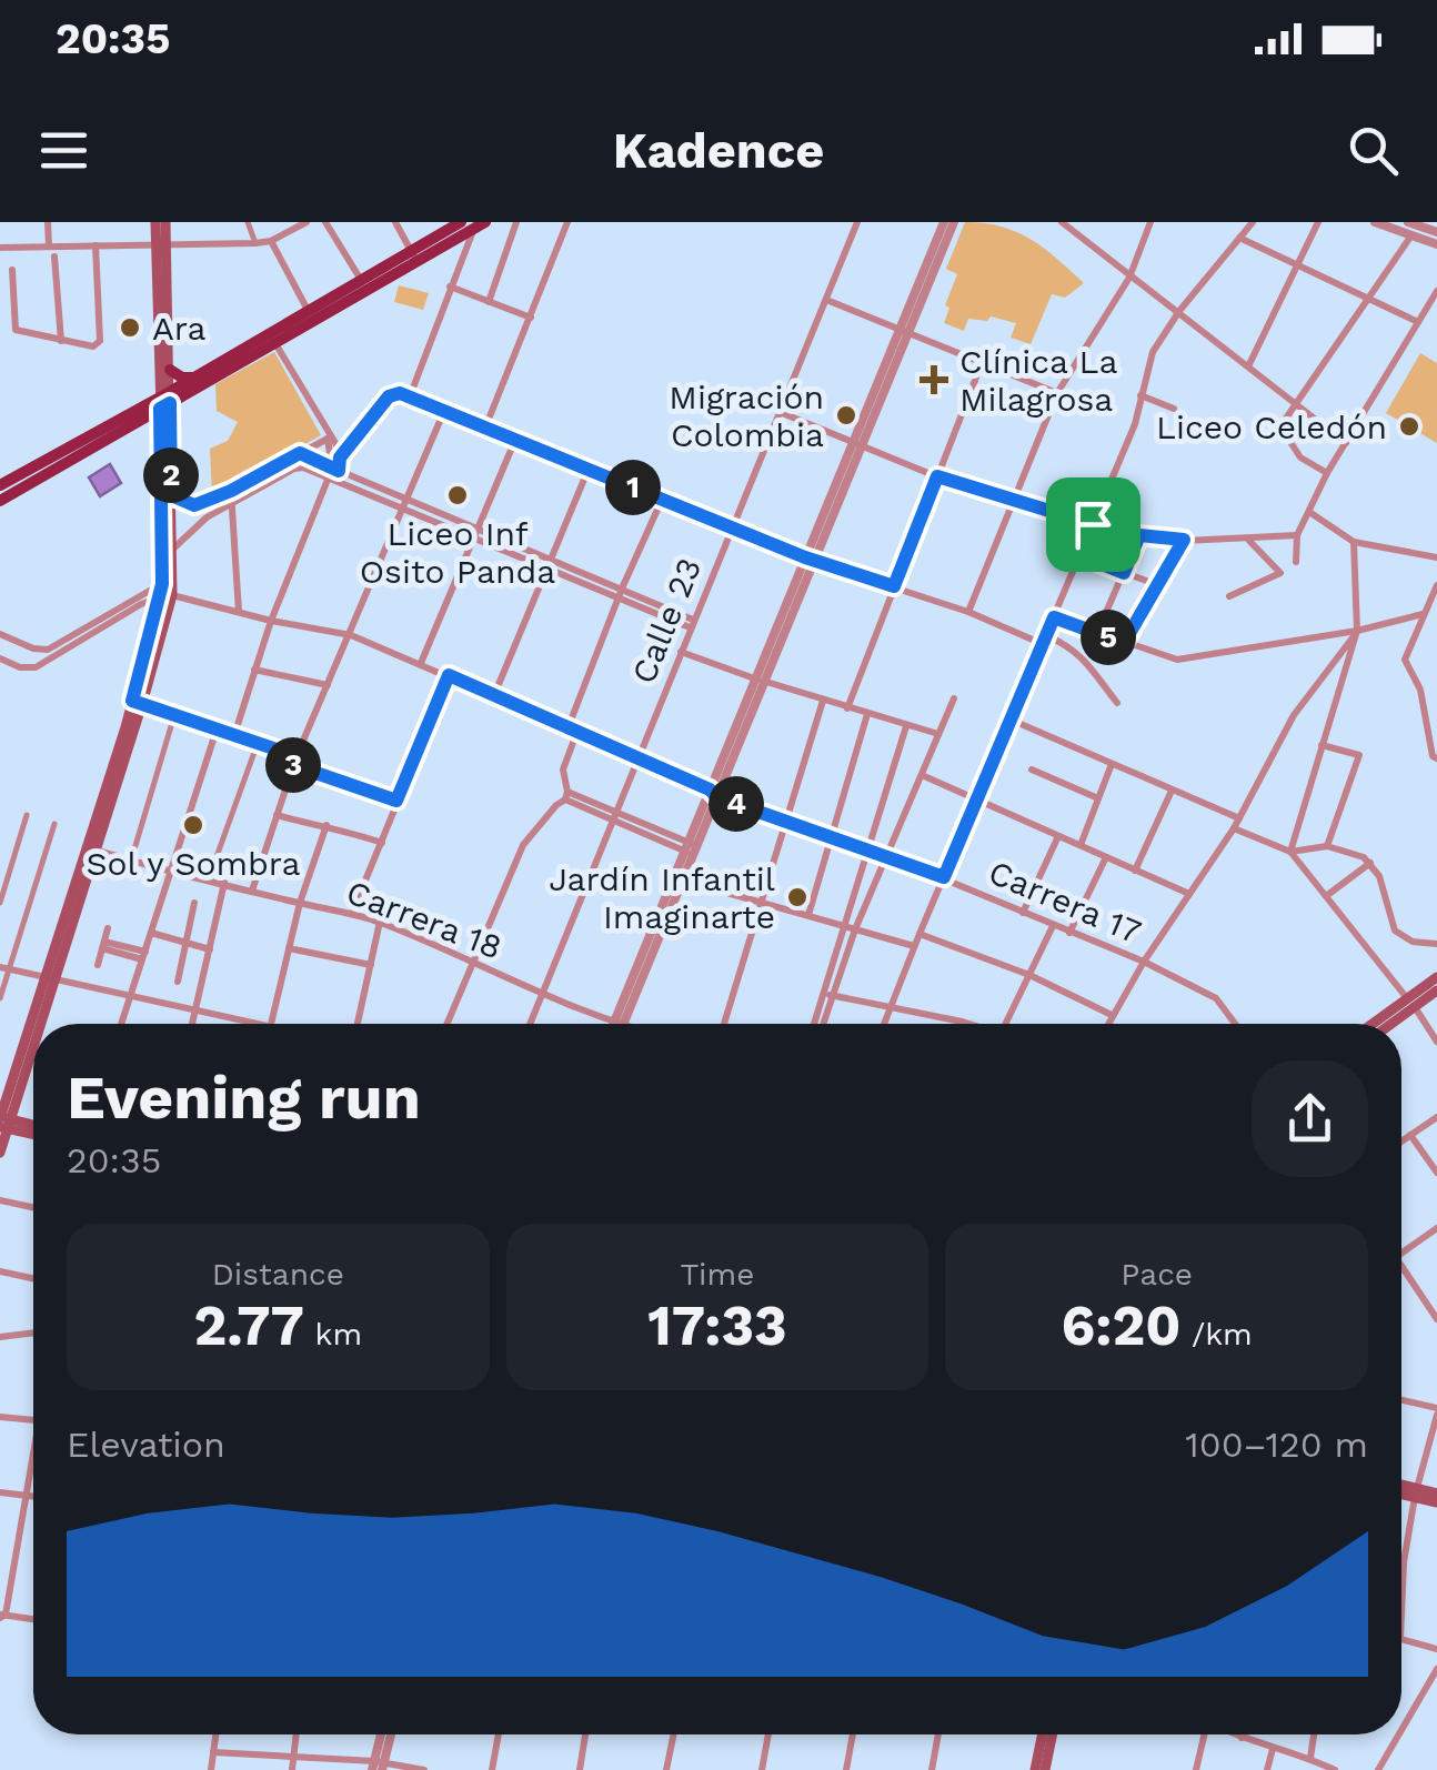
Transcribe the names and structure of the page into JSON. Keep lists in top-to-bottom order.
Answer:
{
  "streets": {
    "street": ["Calle 23", "Carrera 17", "Carrera 18"]
  },
  "crossings": [
    ["Calle 23", "Carrera 18"]
  ],
  "places": {
    "other": [
      "Ara",
      "Migración Colombia",
      "Liceo Celedón",
      "Liceo Inf Osito Panda",
      "Sol y Sombra",
      "Jardín Infantil Imaginarte"
    ],
    "health": ["Clínica La Milagrosa"]
  },
  "page": {
    "status": "20:35",
    "header": "Kadence",
    "pins": [
      "2",
      "1",
      "5",
      "3",
      "4"
    ],
    "heading": ["Evening run", "20:35"],
    "stats": [
      ["Distance", "2.77 km"],
      ["Time", "17:33"],
      ["Pace", "6:20 /km"]
    ],
    "chart": ["Elevation", "100–120 m"]
  }
}
